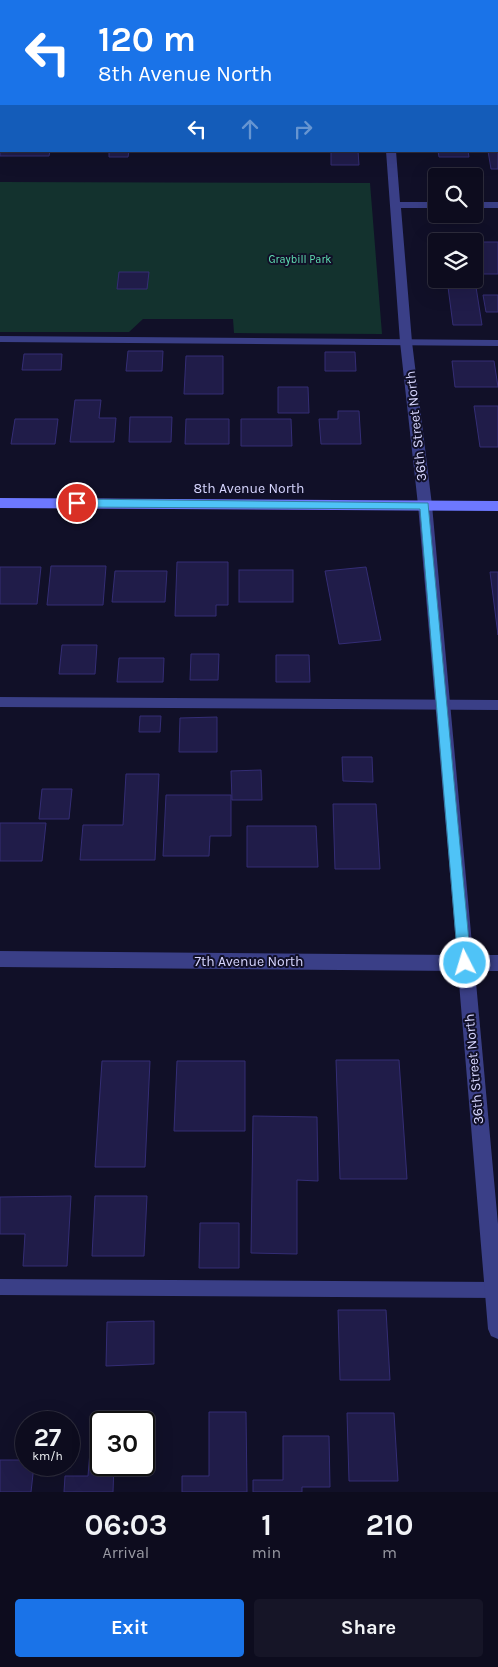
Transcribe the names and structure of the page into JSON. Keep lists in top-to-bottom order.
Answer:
{
  "streets": {
    "street": ["36th Street North", "8th Avenue North", "7th Avenue North"]
  },
  "crossings": [
    ["36th Street North", "8th Avenue North"],
    ["36th Street North", "7th Avenue North"]
  ],
  "parks": ["Graybill Park"],
  "page": {
    "turn": ["120 m", "8th Avenue North"],
    "speed": "27 km/h",
    "limit": "30",
    "eta": [
      "06:03",
      "Arrival",
      "1",
      "min",
      "210",
      "m"
    ],
    "buttons": ["Exit", "Share"]
  }
}
